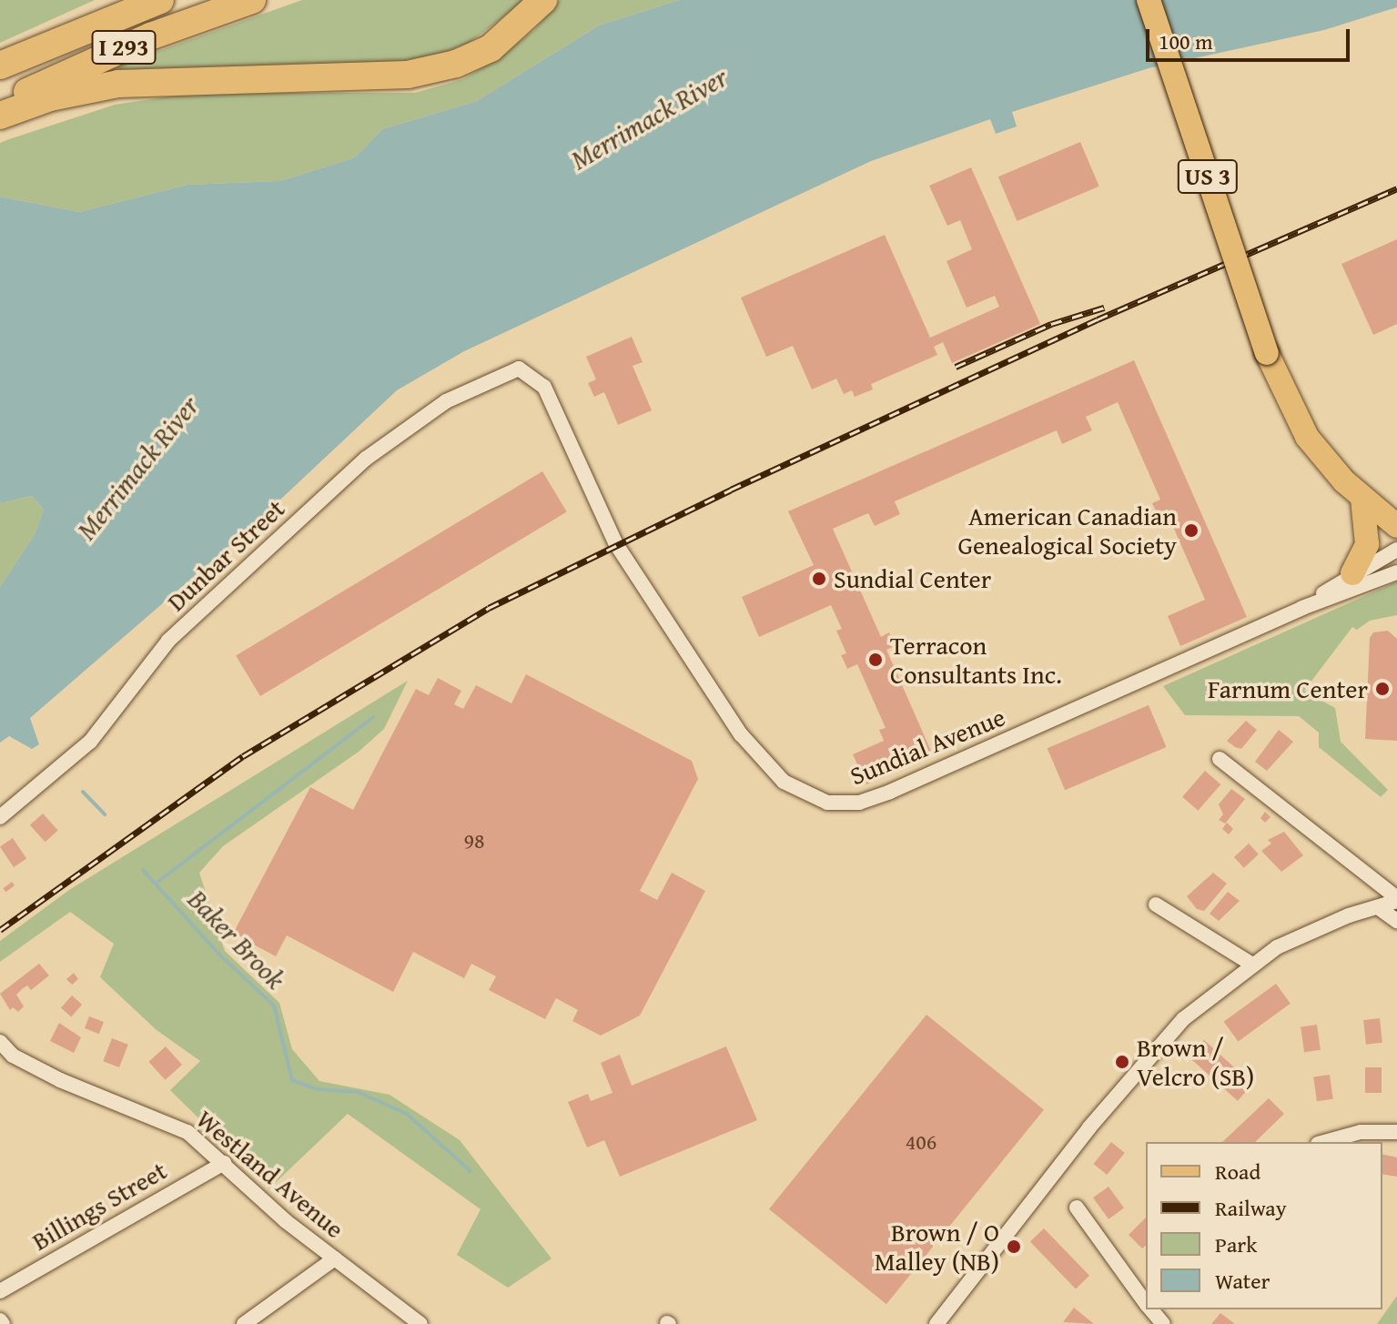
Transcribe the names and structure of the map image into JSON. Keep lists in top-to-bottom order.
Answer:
{
  "streets": {
    "highway": ["I 293"],
    "main road": ["US 3"],
    "street": [
      "Dunbar Street",
      "Sundial Avenue",
      "Westland Avenue",
      "Billings Street"
    ]
  },
  "crossings": [
    ["Dunbar Street", "Sundial Avenue"],
    ["Westland Avenue", "Billings Street"]
  ],
  "water": ["Merrimack River", "Baker Brook"],
  "places": [
    "American Canadian Genealogical Society",
    "Sundial Center",
    "Terracon Consultants Inc.",
    "Farnum Center",
    "Brown / Velcro (SB)",
    "Brown / O Malley (NB)"
  ],
  "house_numbers": ["98", "406"],
  "legend": [
    "Road",
    "Railway",
    "Park",
    "Water"
  ],
  "scale_bar": "100 m"
}
